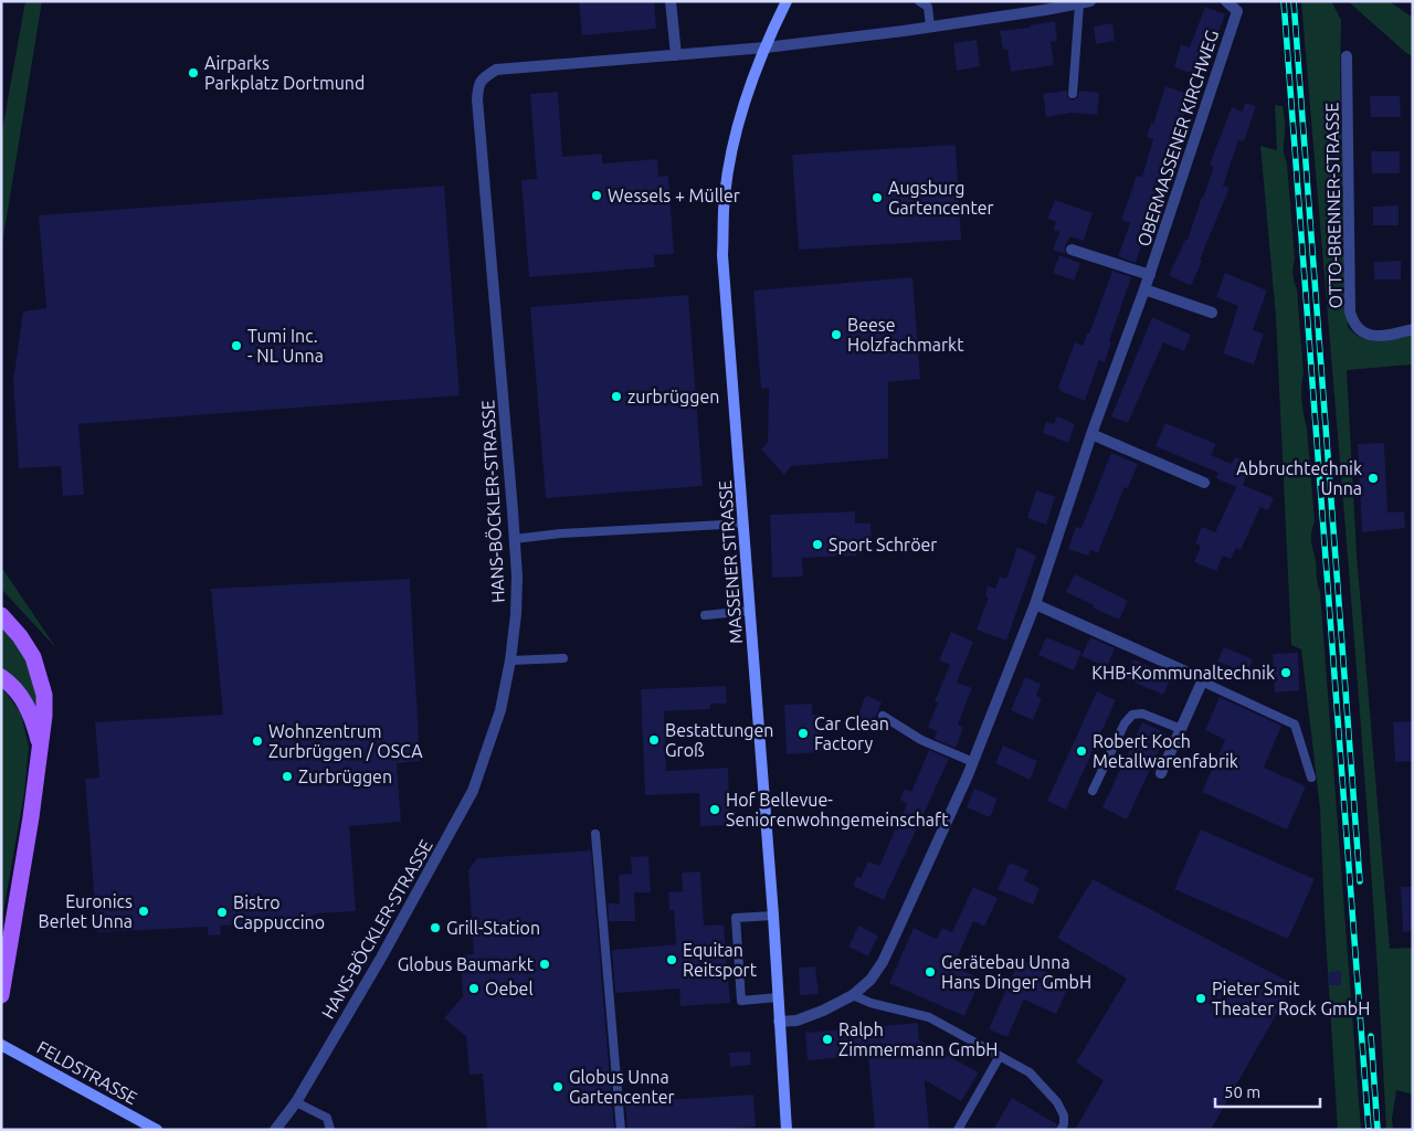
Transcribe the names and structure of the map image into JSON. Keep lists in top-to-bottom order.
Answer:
{
  "streets": {
    "main road": ["MASSENER STRASSE", "FELDSTRASSE"],
    "street": ["OBERMASSENER KIRCHWEG", "OTTO-BRENNER-STRASSE", "HANS-BÖCKLER-STRASSE"]
  },
  "crossings": [
    ["OBERMASSENER KIRCHWEG", "MASSENER STRASSE"],
    ["HANS-BÖCKLER-STRASSE", "MASSENER STRASSE"]
  ],
  "places": [
    "Airparks Parkplatz Dortmund",
    "Wessels + Müller",
    "Augsburg Gartencenter",
    "Beese Holzfachmarkt",
    "Tumi Inc. - NL Unna",
    "zurbrüggen",
    "Abbruchtechnik Unna",
    "Sport Schröer",
    "KHB-Kommunaltechnik",
    "Car Clean Factory",
    "Bestattungen Groß",
    "Wohnzentrum Zurbrüggen / OSCA",
    "Robert Koch Metallwarenfabrik",
    "Zurbrüggen",
    "Hof Bellevue- Seniorenwohngemeinschaft",
    "Euronics Berlet Unna",
    "Bistro Cappuccino",
    "Grill-Station",
    "Equitan Reitsport",
    "Globus Baumarkt",
    "Gerätebau Unna Hans Dinger GmbH",
    "Oebel",
    "Pieter Smit Theater Rock GmbH",
    "Ralph Zimmermann GmbH",
    "Globus Unna Gartencenter"
  ],
  "scale_bar": "50 m"
}
